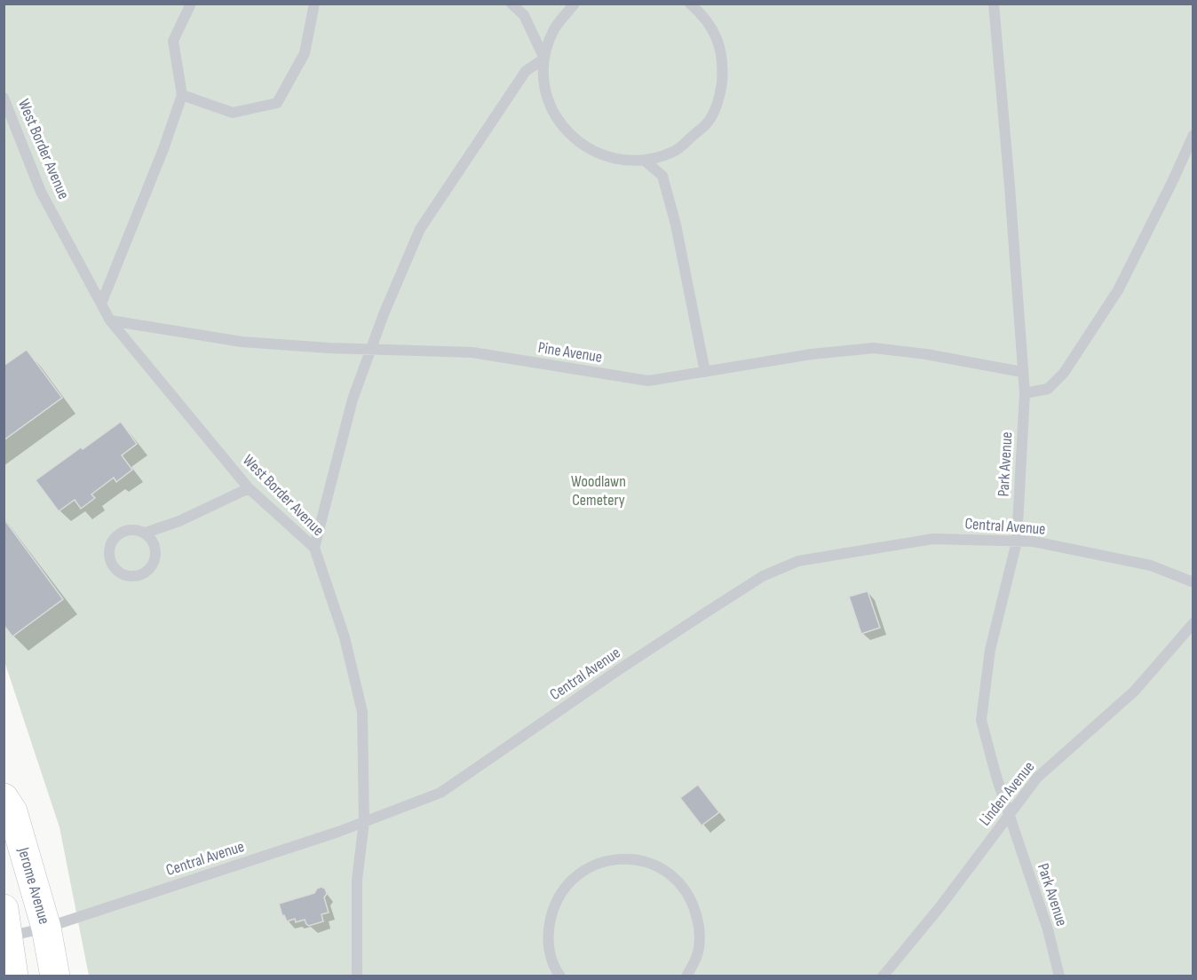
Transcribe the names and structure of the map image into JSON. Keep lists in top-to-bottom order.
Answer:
{
  "streets": {
    "main road": ["Jerome Avenue"],
    "lane": [
      "West Border Avenue",
      "Pine Avenue",
      "Park Avenue",
      "Central Avenue",
      "Linden Avenue"
    ]
  },
  "crossings": [
    ["West Border Avenue", "Pine Avenue"],
    ["West Border Avenue", "Central Avenue"],
    ["Pine Avenue", "Park Avenue"],
    ["Park Avenue", "Central Avenue"],
    ["Park Avenue", "Linden Avenue"],
    ["Central Avenue", "Jerome Avenue"]
  ],
  "parks": ["Woodlawn Cemetery"]
}
